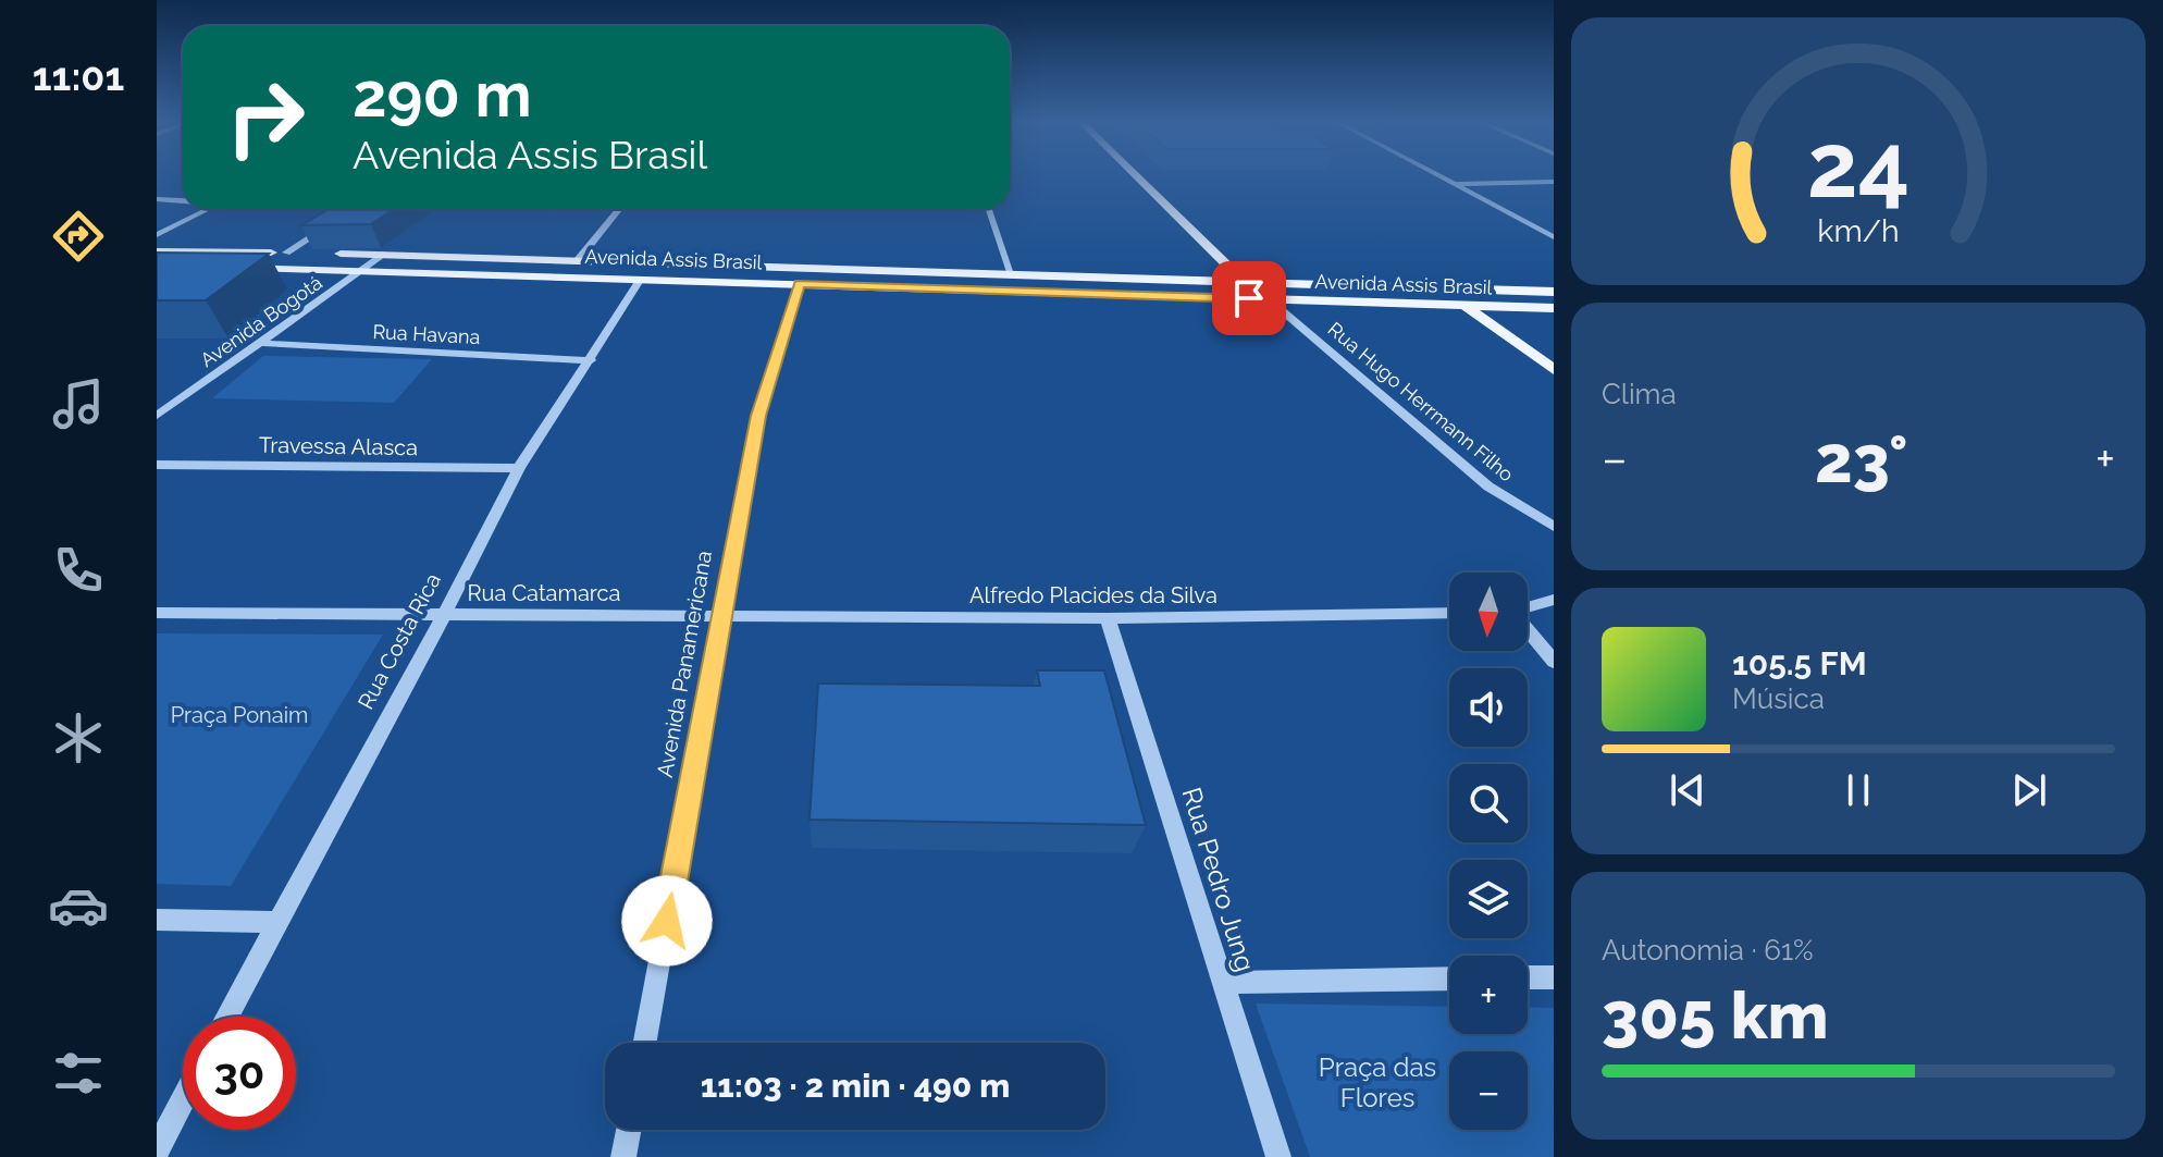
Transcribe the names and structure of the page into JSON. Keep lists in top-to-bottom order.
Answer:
{
  "streets": {
    "main road": ["Avenida Assis Brasil"],
    "street": [
      "Avenida Bogotá",
      "Rua Havana",
      "Rua Hugo Herrmann Filho",
      "Travessa Alasca",
      "Rua Catamarca",
      "Alfredo Placides da Silva",
      "Rua Costa Rica",
      "Avenida Panamericana",
      "Rua Pedro Jung"
    ]
  },
  "crossings": [
    ["Avenida Assis Brasil", "Avenida Bogotá"],
    ["Avenida Assis Brasil", "Rua Hugo Herrmann Filho"],
    ["Avenida Assis Brasil", "Rua Costa Rica"],
    ["Avenida Assis Brasil", "Avenida Panamericana"],
    ["Avenida Bogotá", "Rua Havana"],
    ["Rua Havana", "Rua Costa Rica"],
    ["Travessa Alasca", "Rua Costa Rica"],
    ["Rua Catamarca", "Alfredo Placides da Silva"],
    ["Rua Catamarca", "Rua Costa Rica"],
    ["Rua Catamarca", "Avenida Panamericana"],
    ["Alfredo Placides da Silva", "Avenida Panamericana"],
    ["Alfredo Placides da Silva", "Rua Pedro Jung"]
  ],
  "parks": ["Praça Ponaim", "Praça das Flores"],
  "north": "bottom",
  "page": {
    "tabs": "11:01",
    "turn": ["290 m", "Avenida Assis Brasil"],
    "tile": [
      "Clima",
      ["Autonomia · 61%", "305 km"]
    ],
    "heat": ["−", "23°", "+"],
    "map_buttons": ["+", "−"],
    "song": ["105.5 FM", "Música"],
    "limit": "30",
    "trip": "11:03 · 2 min · 490 m",
    "gauge": ["24", "km/h"]
  }
}
